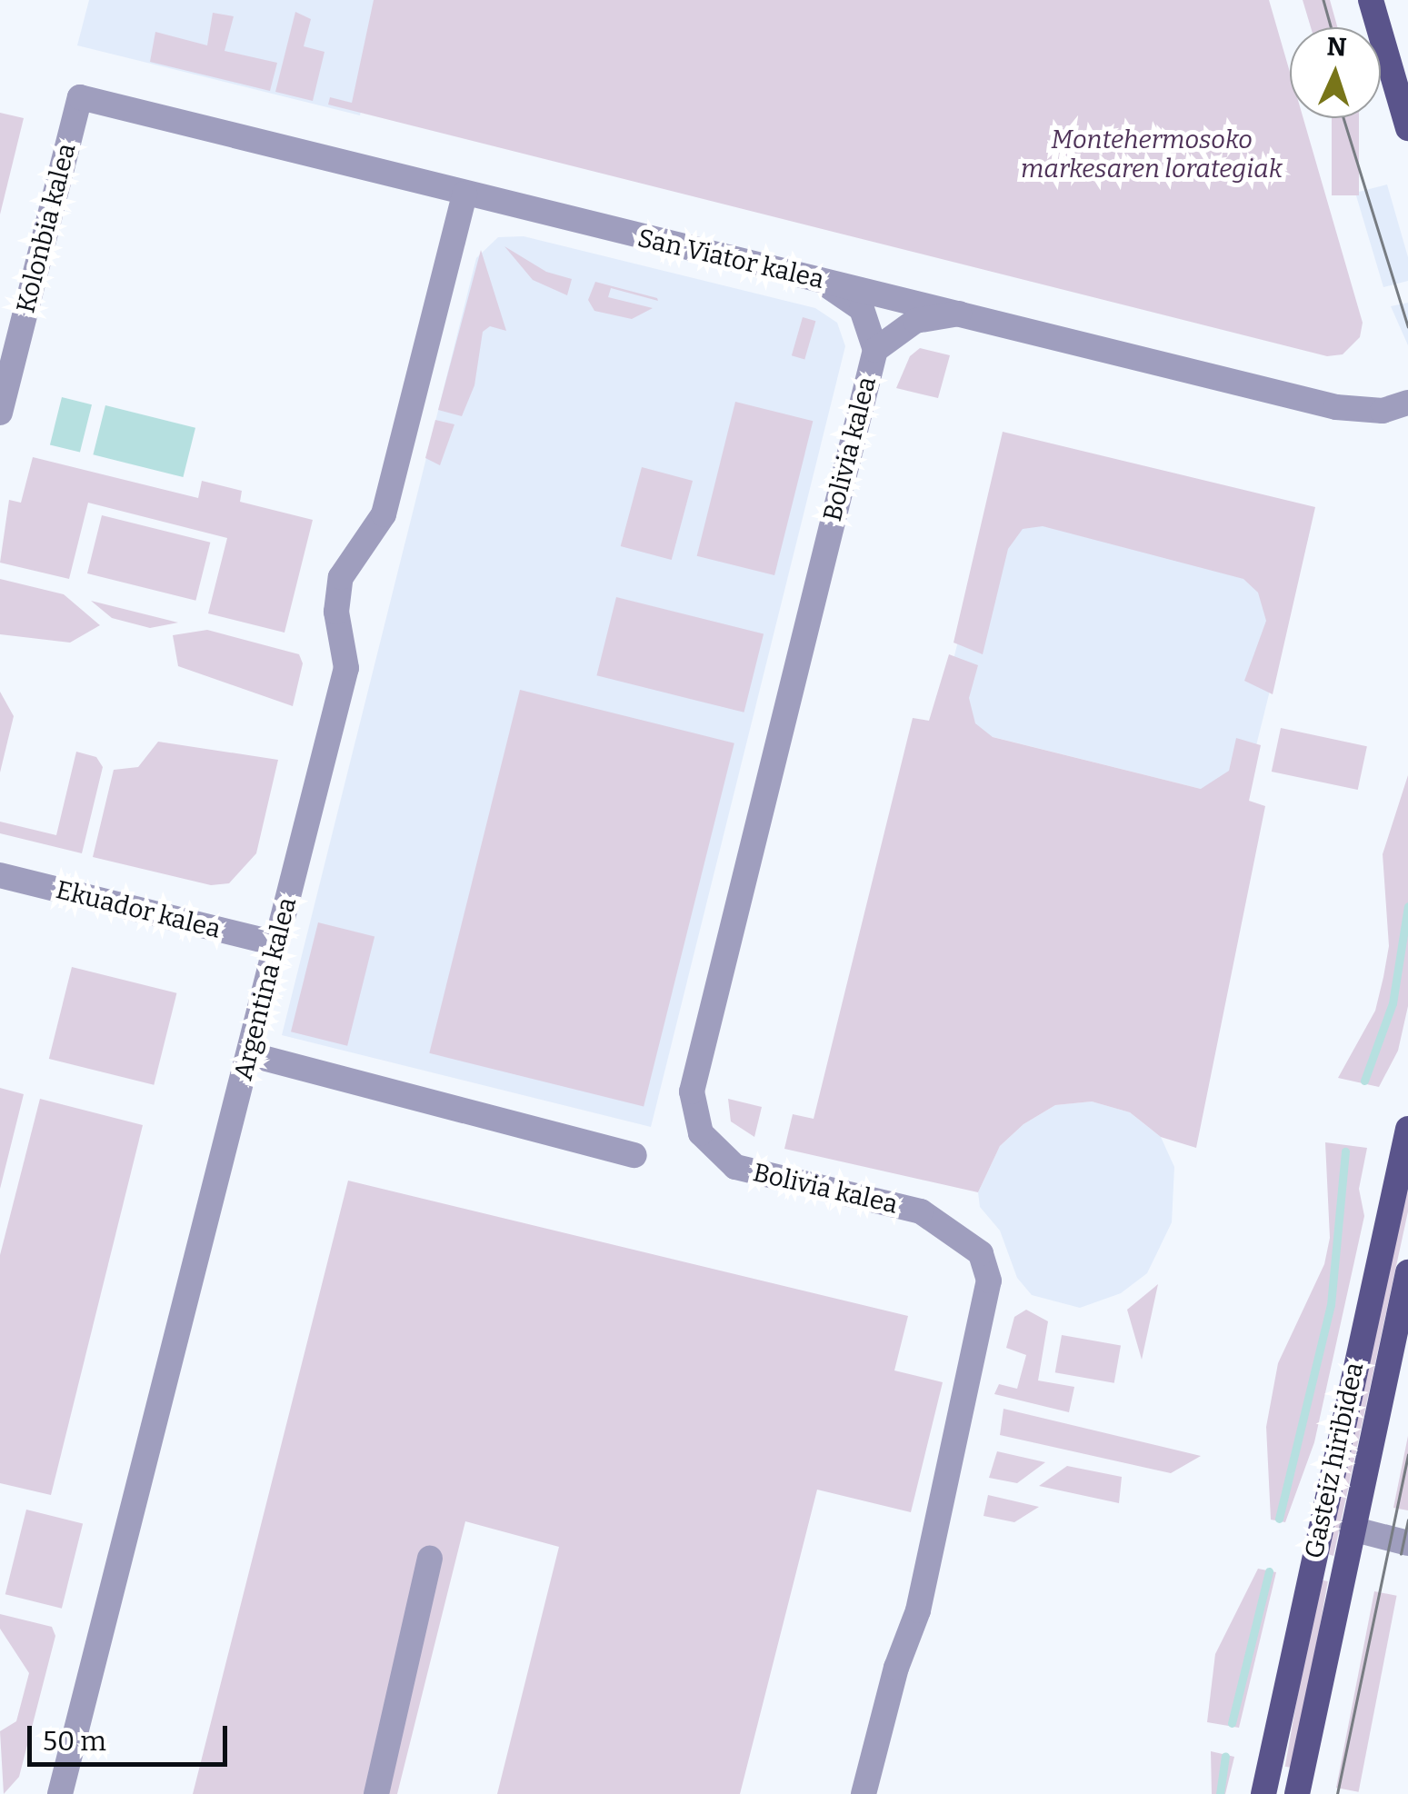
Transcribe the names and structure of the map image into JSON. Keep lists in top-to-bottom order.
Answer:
{
  "streets": {
    "main road": ["Gasteiz hiribidea"],
    "street": [
      "Kolonbia kalea",
      "San Viator kalea",
      "Bolivia kalea",
      "Ekuador kalea",
      "Argentina kalea"
    ]
  },
  "crossings": [
    ["Kolonbia kalea", "San Viator kalea"],
    ["San Viator kalea", "Bolivia kalea"],
    ["San Viator kalea", "Argentina kalea"],
    ["Ekuador kalea", "Argentina kalea"]
  ],
  "parks": ["Montehermosoko markesaren lorategiak"],
  "scale_bar": "50 m",
  "north": "top"
}
